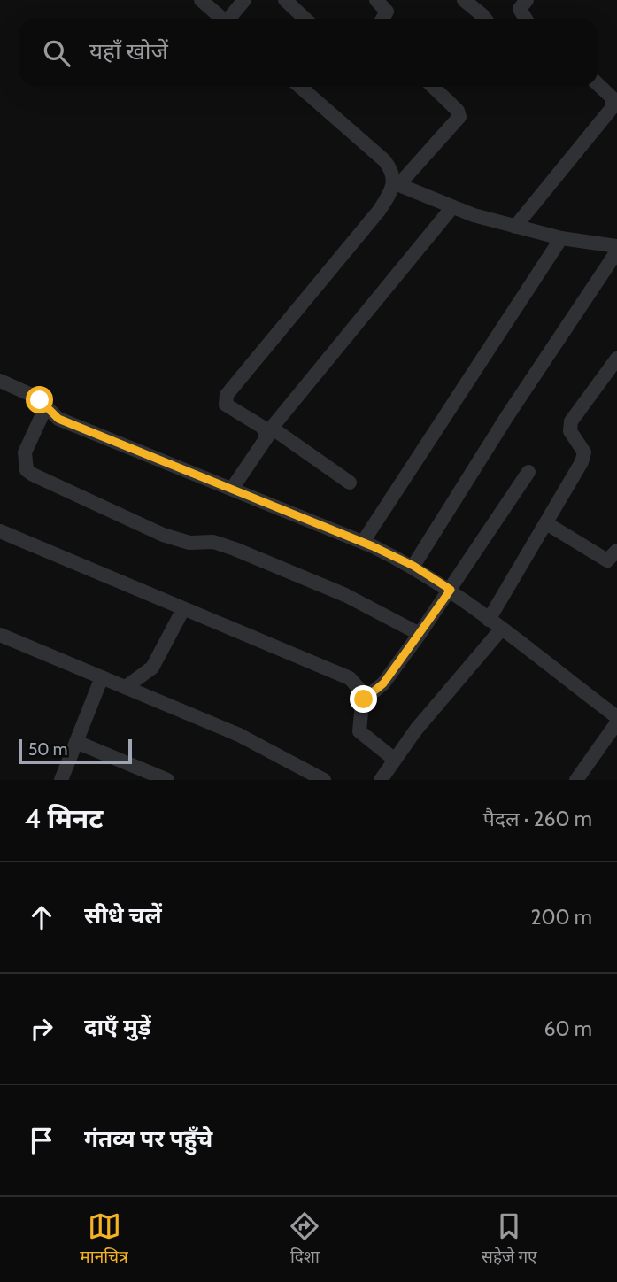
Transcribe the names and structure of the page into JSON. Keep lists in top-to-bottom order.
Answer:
{
  "scale_bar": "50 m",
  "page": {
    "search": "यहाँ खोजें",
    "scale": "50 m",
    "heading": ["4 मिनट", "पैदल · 260 m"],
    "list": [
      ["सीधे चलें", "200 m"],
      ["दाएँ मुड़ें", "60 m"],
      "गंतव्य पर पहुँचे"
    ],
    "nav": ["मानचित्र", "दिशा", "सहेजे गए"]
  }
}
